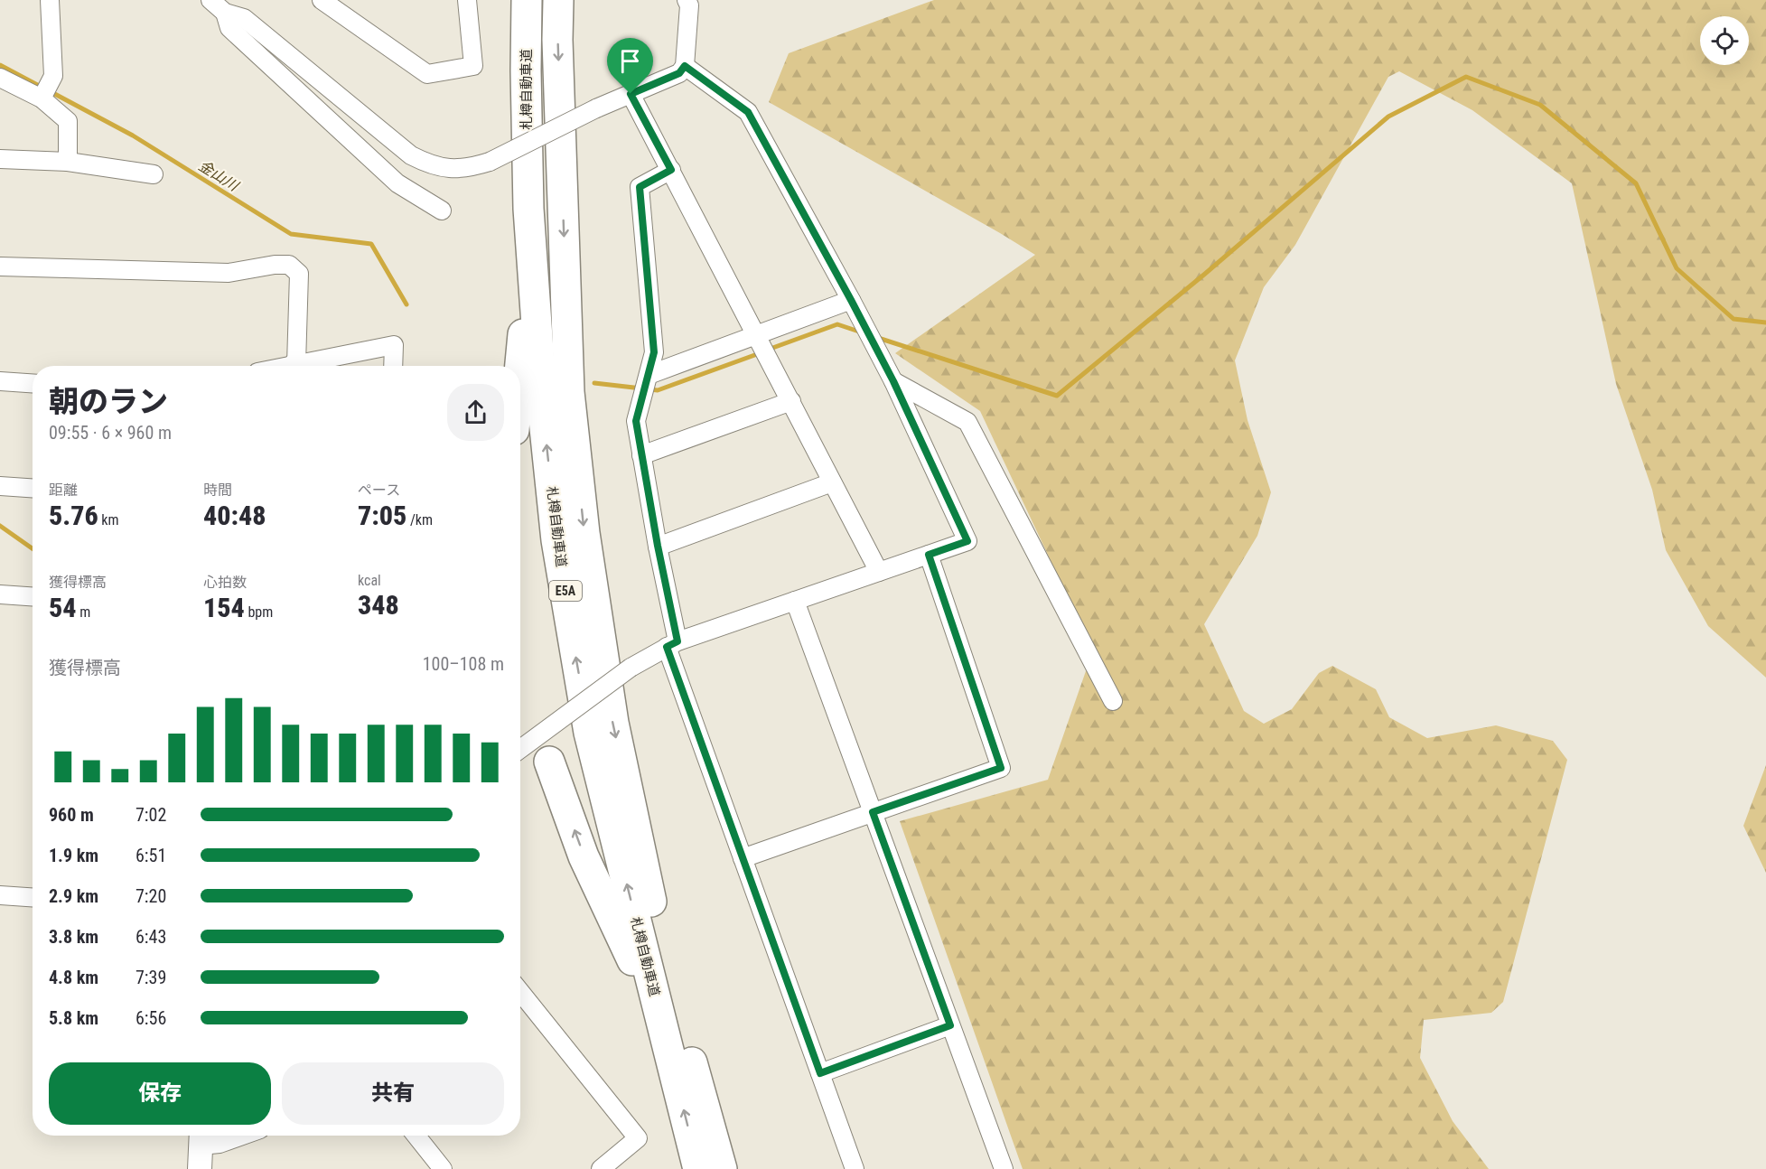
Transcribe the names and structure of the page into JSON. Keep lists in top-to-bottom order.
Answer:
{
  "streets": {
    "highway": ["札樽自動車道", "E5A"]
  },
  "water": ["金山川"],
  "page": {
    "heading": ["朝のラン", "09:55 · 6 × 960 m"],
    "stats": [
      ["距離", "5.76 km"],
      ["時間", "40:48"],
      ["ペース", "7:05 /km"],
      ["獲得標高", "54 m"],
      ["心拍数", "154 bpm"],
      ["kcal", "348"]
    ],
    "chart": ["獲得標高", "100–108 m"],
    "list": [
      {
        "name": "960 m",
        "note": "7:02"
      },
      {
        "name": "1.9 km",
        "note": "6:51"
      },
      {
        "name": "2.9 km",
        "note": "7:20"
      },
      {
        "name": "3.8 km",
        "note": "6:43"
      },
      {
        "name": "4.8 km",
        "note": "7:39"
      },
      {
        "name": "5.8 km",
        "note": "6:56"
      }
    ],
    "buttons": ["保存", "共有"]
  }
}
